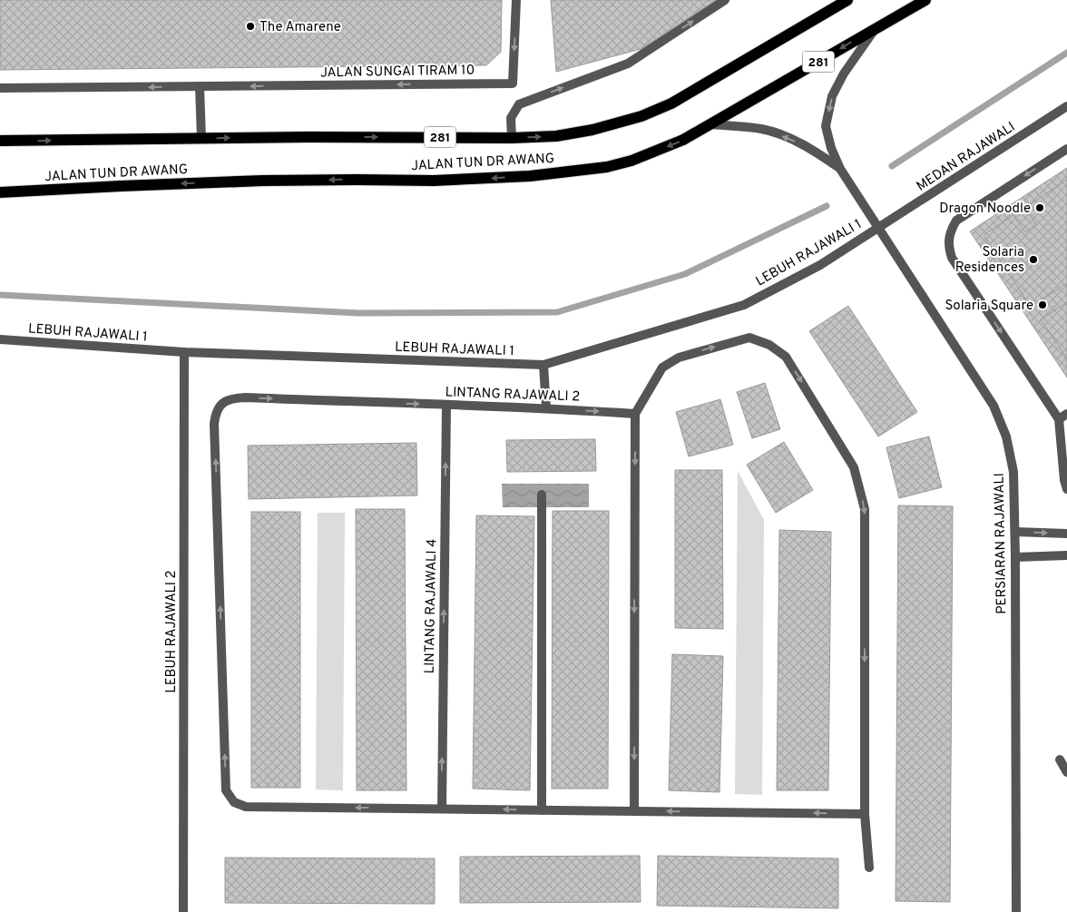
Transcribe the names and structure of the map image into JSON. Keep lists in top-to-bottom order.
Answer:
{
  "streets": {
    "main road": ["281", "JALAN TUN DR AWANG"],
    "street": [
      "JALAN SUNGAI TIRAM 10",
      "MEDAN RAJAWALI",
      "LEBUH RAJAWALI 1",
      "LINTANG RAJAWALI 2",
      "PERSIARAN RAJAWALI",
      "LINTANG RAJAWALI 4",
      "LEBUH RAJAWALI 2"
    ]
  },
  "crossings": [
    ["MEDAN RAJAWALI", "LEBUH RAJAWALI 1"],
    ["MEDAN RAJAWALI", "PERSIARAN RAJAWALI"],
    ["JALAN TUN DR AWANG", "PERSIARAN RAJAWALI"],
    ["LEBUH RAJAWALI 1", "PERSIARAN RAJAWALI"],
    ["LEBUH RAJAWALI 1", "LEBUH RAJAWALI 2"],
    ["LINTANG RAJAWALI 2", "LINTANG RAJAWALI 4"]
  ],
  "one_way": ["JALAN SUNGAI TIRAM 10", "LINTANG RAJAWALI 4"],
  "places": [
    "The Amarene",
    "Dragon Noodle",
    "Solaria Residences",
    "Solaria Square"
  ]
}
